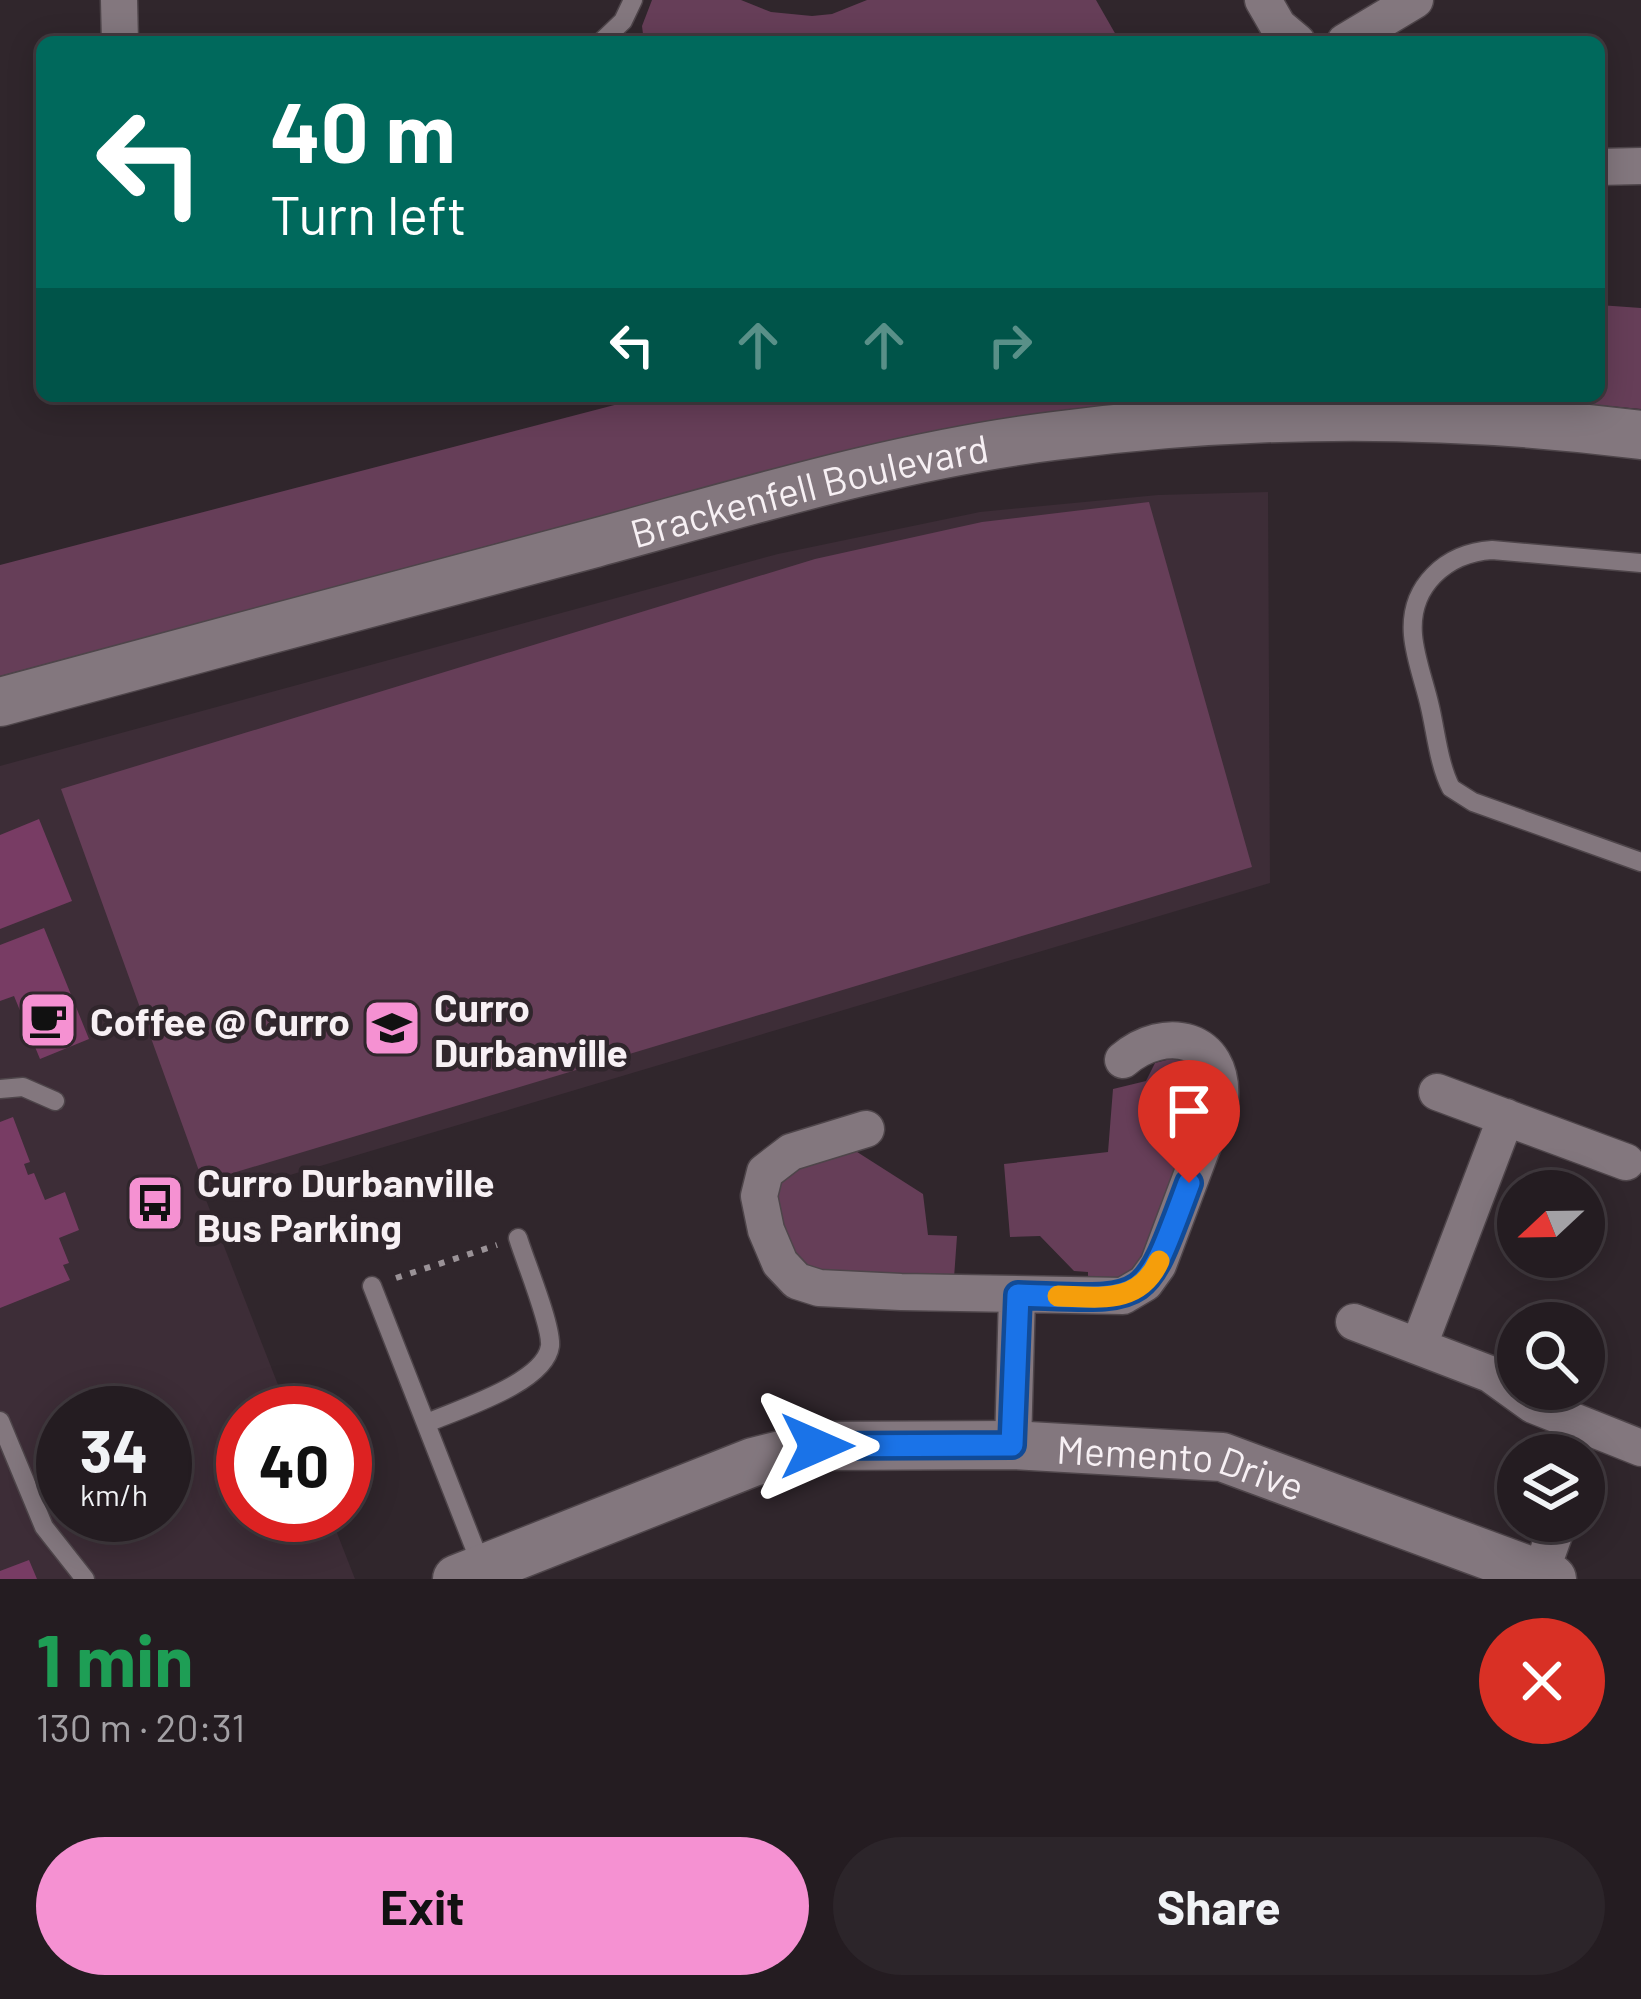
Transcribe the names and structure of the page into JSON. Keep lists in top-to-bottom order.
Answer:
{
  "streets": {
    "street": ["Brackenfell Boulevard", "Memento Drive"]
  },
  "places": {
    "cafe": ["Coffee @ Curro"],
    "school or university": ["Curro Durbanville"],
    "bus stop": ["Curro Durbanville Bus Parking"]
  },
  "north": "left",
  "page": {
    "turn": ["40 m", "Turn left"],
    "speed": "34 km/h",
    "limit": "40",
    "heading": ["1 min", "130 m · 20:31"],
    "buttons": ["Exit", "Share"]
  }
}
